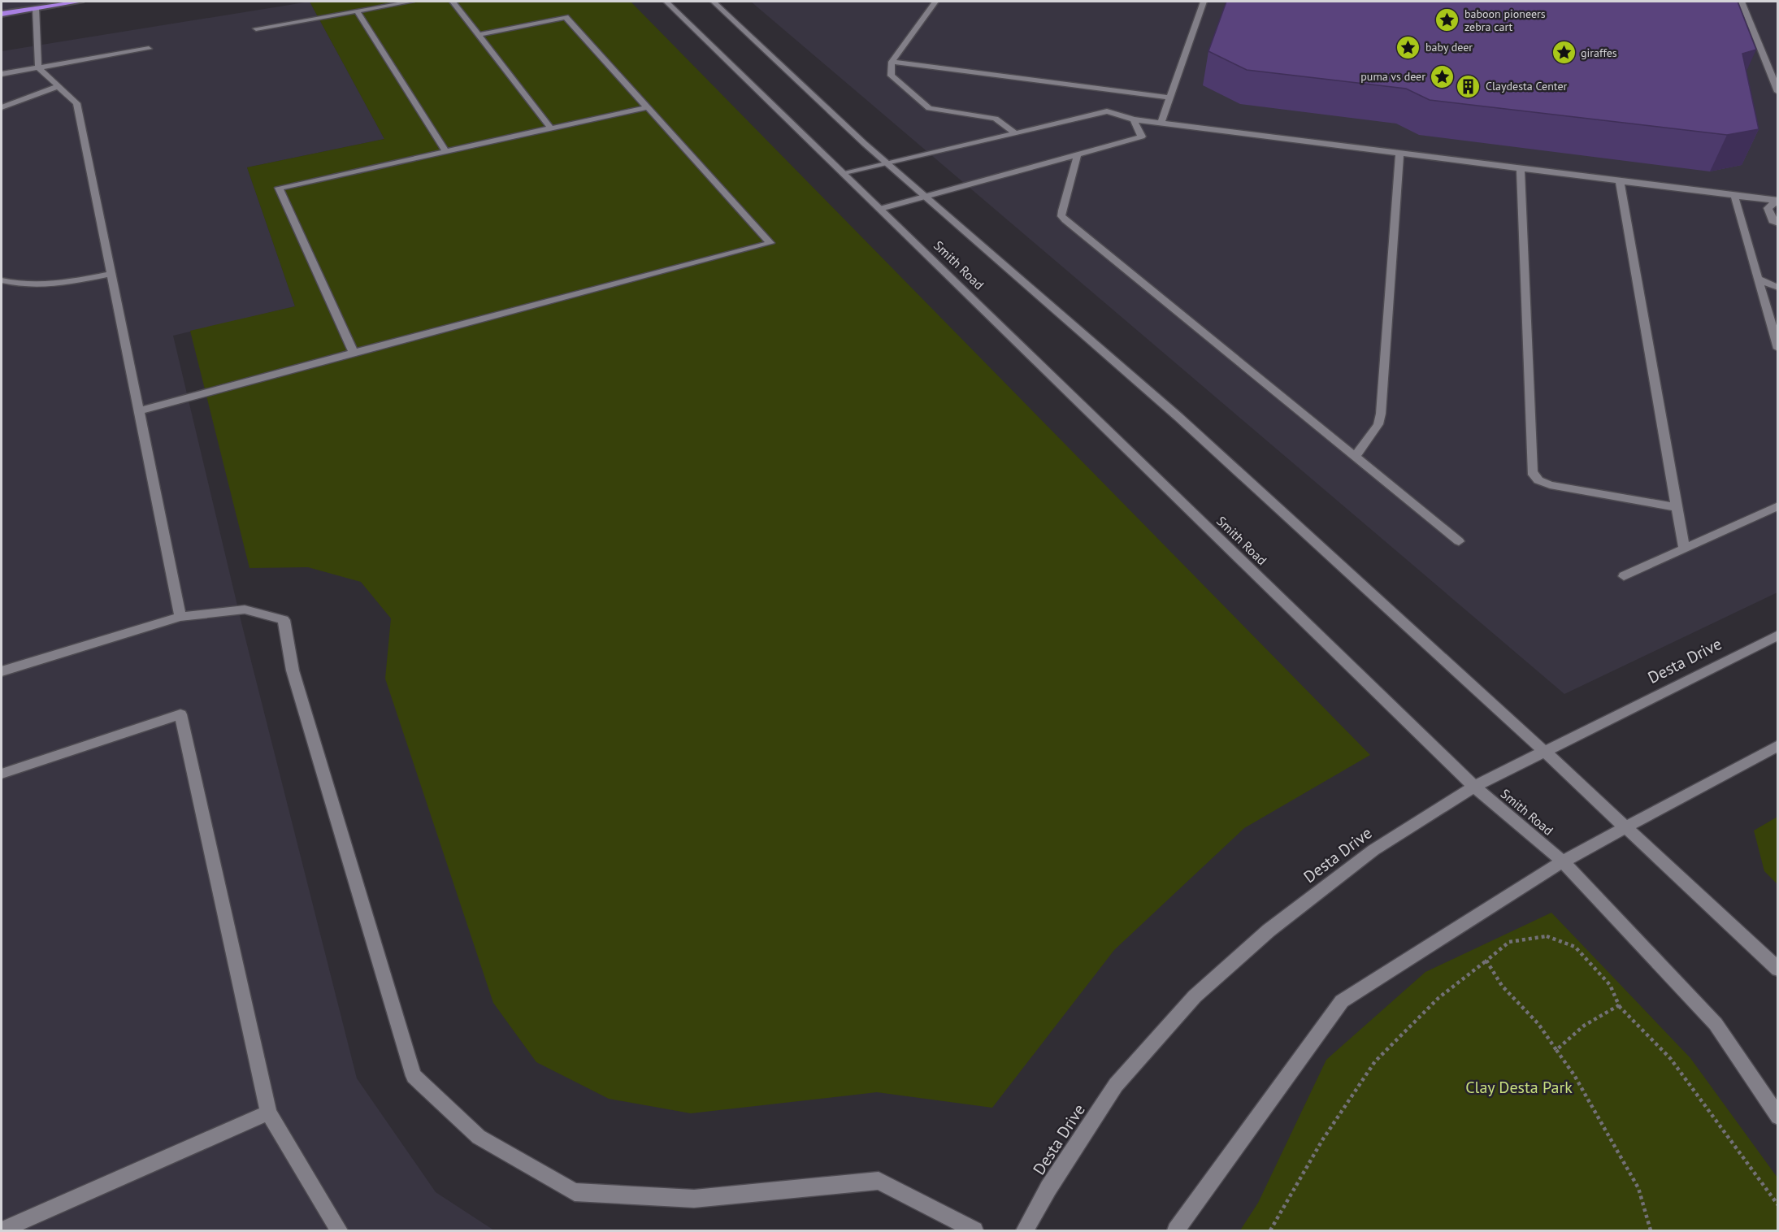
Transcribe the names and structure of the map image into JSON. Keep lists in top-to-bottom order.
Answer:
{
  "streets": {
    "street": ["Smith Road", "Desta Drive"]
  },
  "crossings": [
    ["Smith Road", "Desta Drive"]
  ],
  "parks": ["Clay Desta Park"],
  "places": {
    "place": [
      "baboon pioneers zebra cart",
      "baby deer",
      "giraffes",
      "puma vs deer"
    ],
    "building": ["Claydesta Center"]
  }
}
